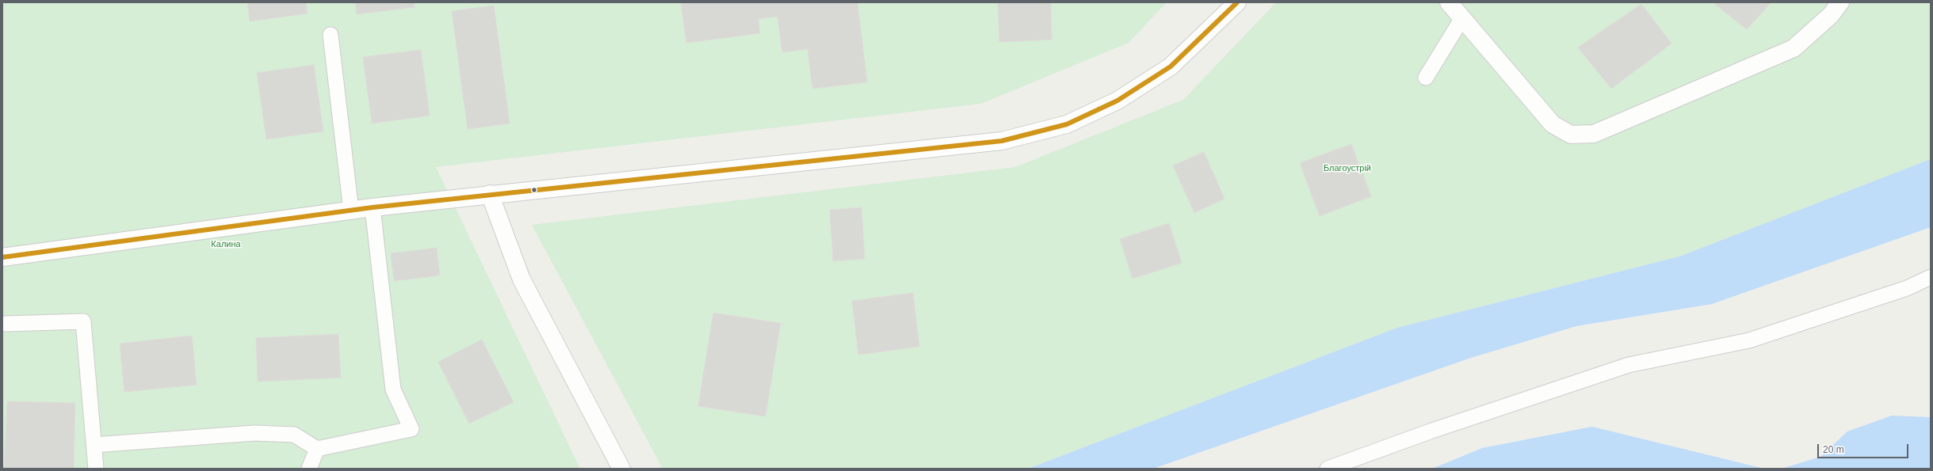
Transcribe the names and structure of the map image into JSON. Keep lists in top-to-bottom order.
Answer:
{
  "parks": ["Благоустрій", "Калина"],
  "scale_bar": "20 m"
}
